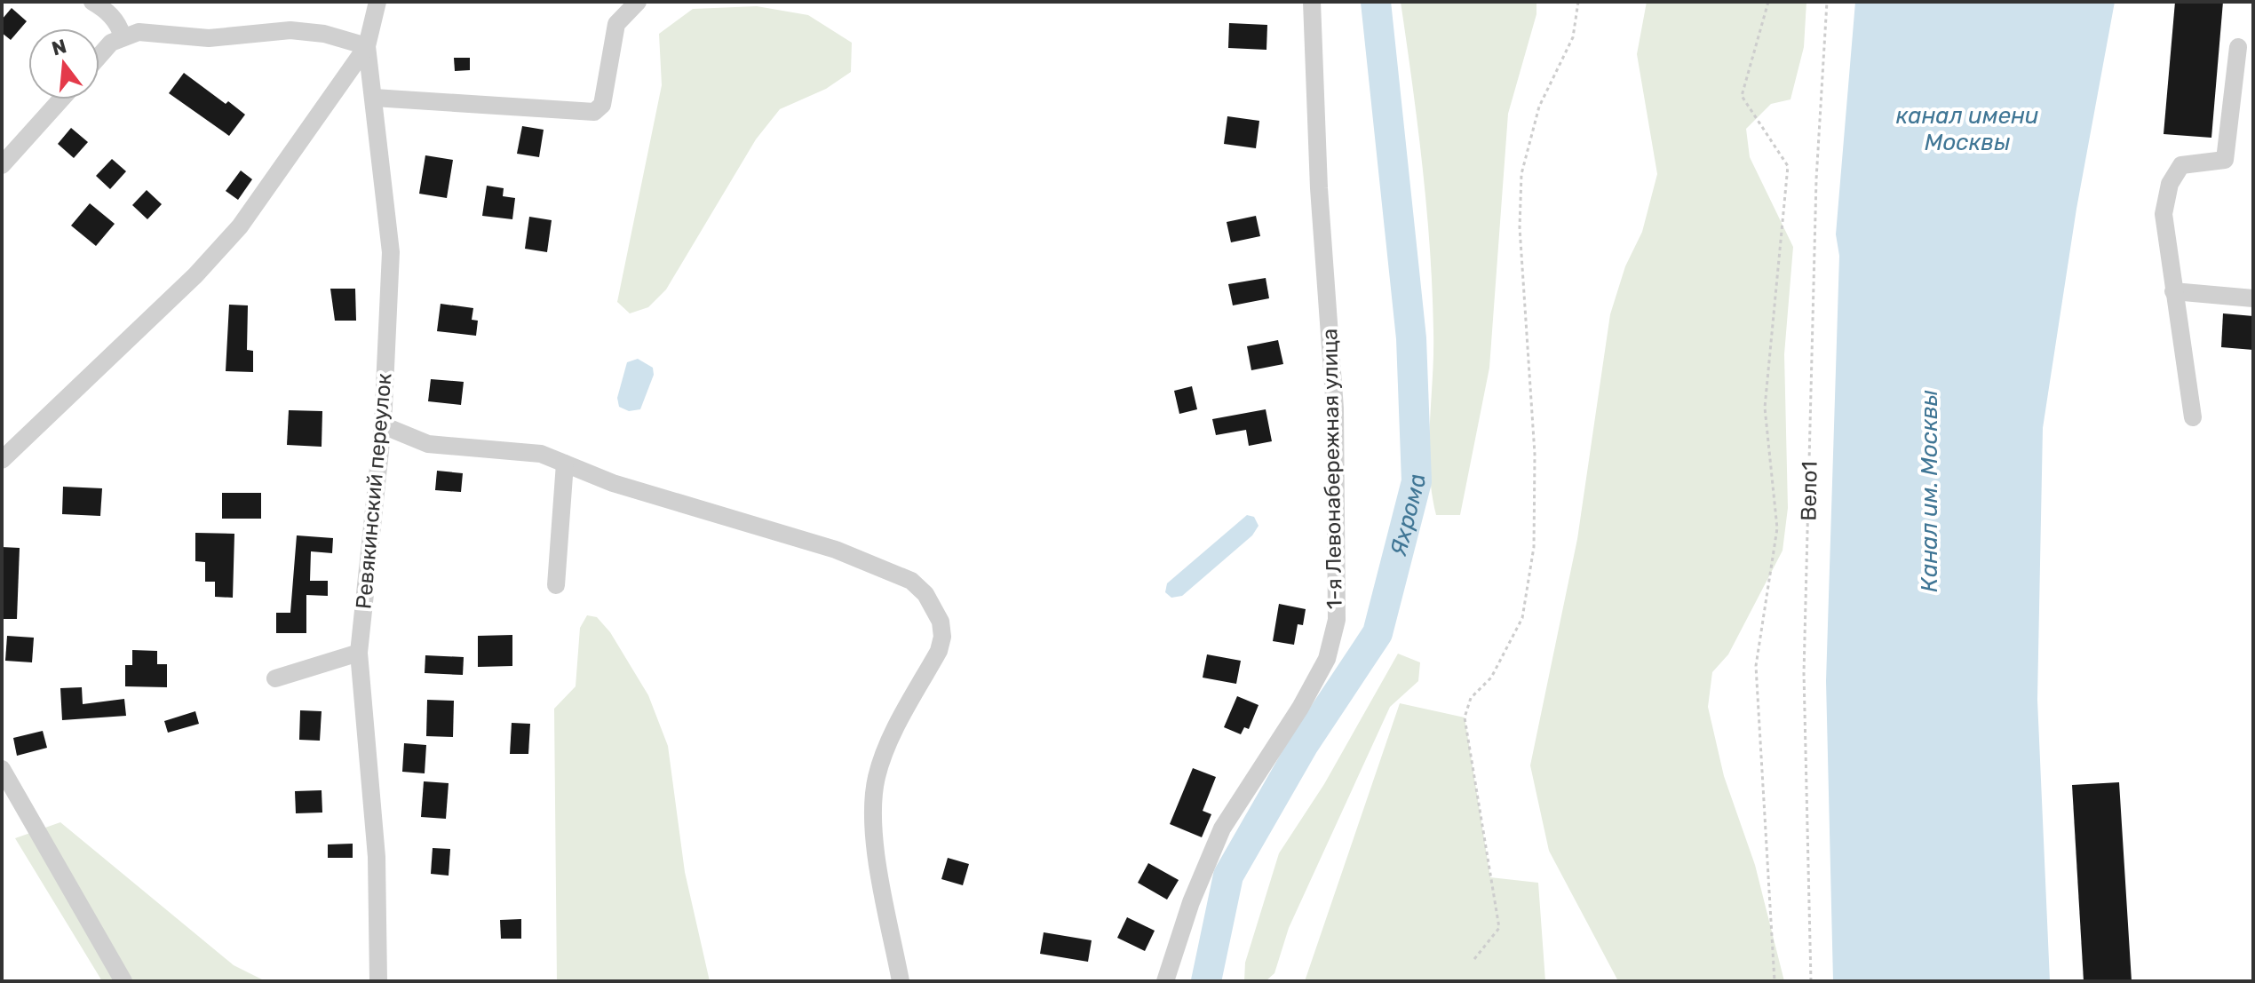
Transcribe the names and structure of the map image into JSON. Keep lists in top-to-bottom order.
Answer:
{
  "streets": {
    "street": ["1-я Левонабережная улица", "Ревякинский переулок"],
    "path": ["Вело1"]
  },
  "water": ["канал имени Москвы", "Канал им. Москвы", "Яхрома"],
  "north": "top"
}
